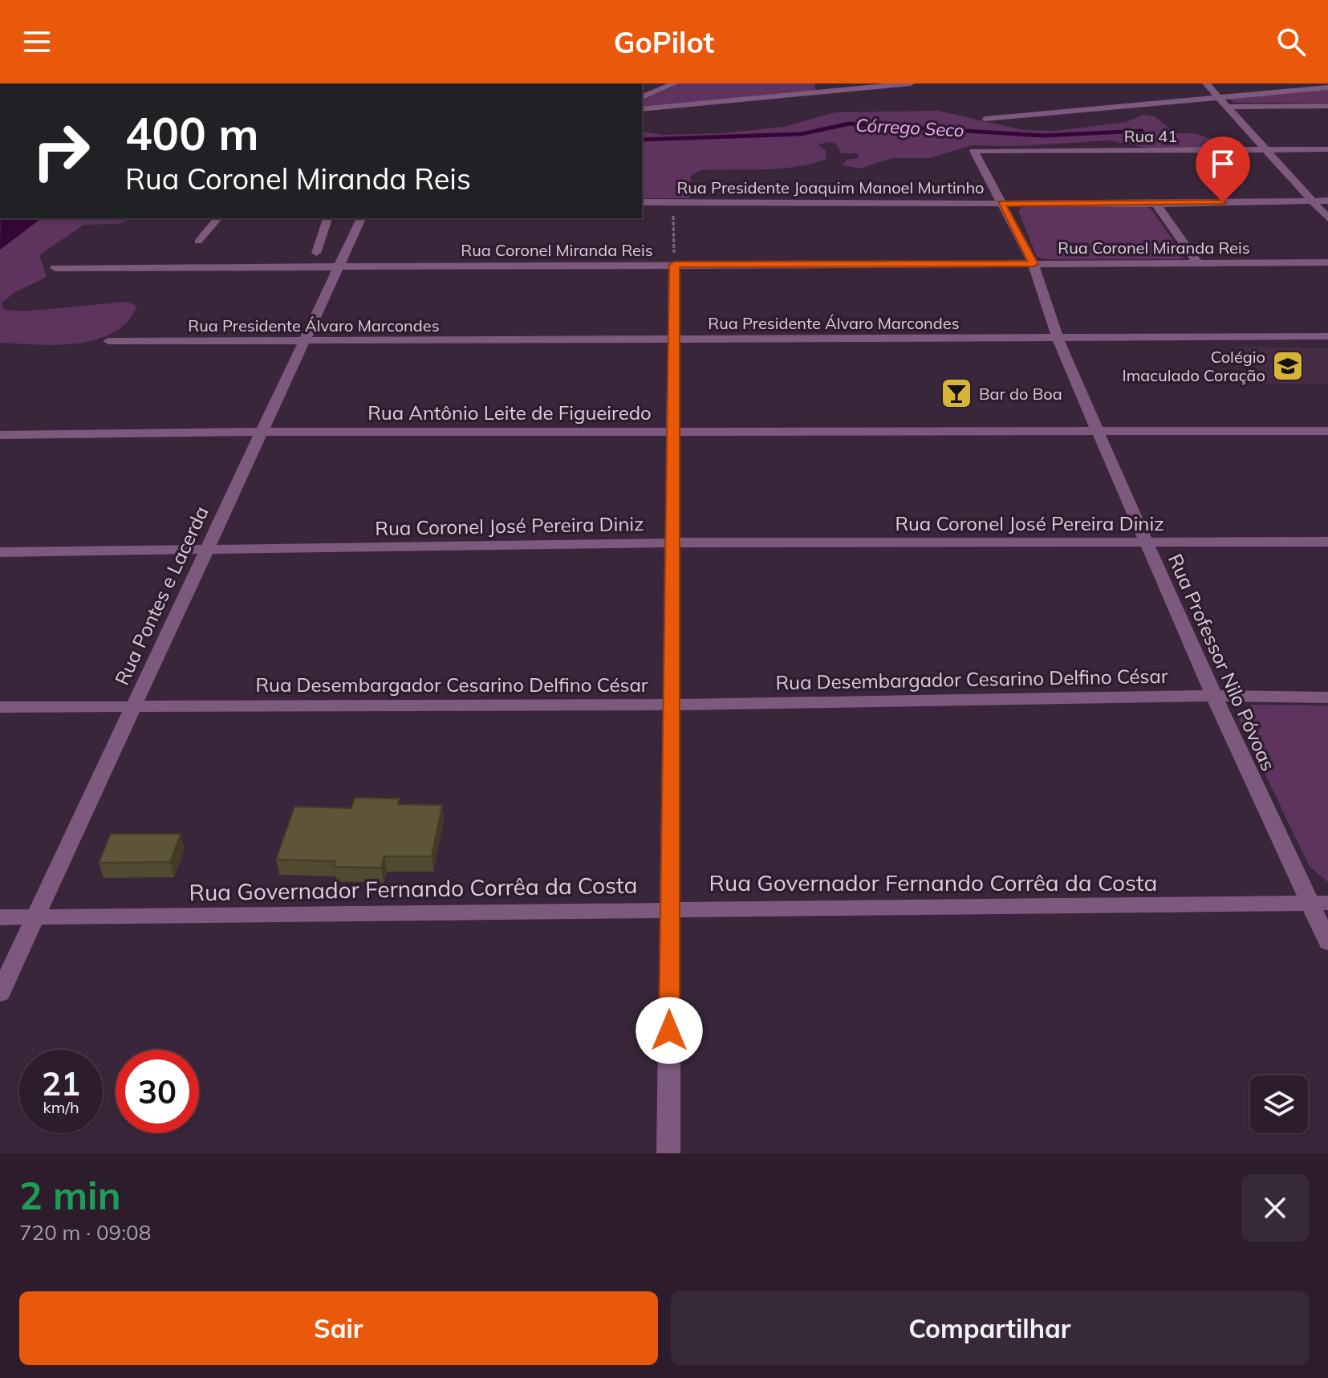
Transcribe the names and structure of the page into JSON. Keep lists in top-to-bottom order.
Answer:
{
  "streets": {
    "street": [
      "Rua 41",
      "Rua Presidente Joaquim Manoel Murtinho",
      "Rua Coronel Miranda Reis",
      "Rua Presidente Álvaro Marcondes",
      "Rua Antônio Leite de Figueiredo",
      "Rua Coronel José Pereira Diniz",
      "Rua Pontes e Lacerda",
      "Rua Professor Nilo Póvoas",
      "Rua Desembargador Cesarino Delfino César",
      "Rua Governador Fernando Corrêa da Costa"
    ]
  },
  "crossings": [
    ["Rua 41", "Rua Professor Nilo Póvoas"],
    ["Rua Presidente Joaquim Manoel Murtinho", "Rua Professor Nilo Póvoas"],
    ["Rua Coronel Miranda Reis", "Rua Pontes e Lacerda"],
    ["Rua Coronel Miranda Reis", "Rua Professor Nilo Póvoas"],
    ["Rua Presidente Álvaro Marcondes", "Rua Pontes e Lacerda"],
    ["Rua Presidente Álvaro Marcondes", "Rua Professor Nilo Póvoas"],
    ["Rua Antônio Leite de Figueiredo", "Rua Pontes e Lacerda"],
    ["Rua Antônio Leite de Figueiredo", "Rua Professor Nilo Póvoas"],
    ["Rua Coronel José Pereira Diniz", "Rua Pontes e Lacerda"],
    ["Rua Coronel José Pereira Diniz", "Rua Professor Nilo Póvoas"],
    ["Rua Pontes e Lacerda", "Rua Desembargador Cesarino Delfino César"],
    ["Rua Pontes e Lacerda", "Rua Governador Fernando Corrêa da Costa"],
    ["Rua Professor Nilo Póvoas", "Rua Desembargador Cesarino Delfino César"],
    ["Rua Professor Nilo Póvoas", "Rua Governador Fernando Corrêa da Costa"]
  ],
  "water": ["Córrego Seco"],
  "places": {
    "school or university": ["Colégio Imaculado Coração"],
    "bar": ["Bar do Boa"]
  },
  "page": {
    "header": "GoPilot",
    "turn": ["400 m", "Rua Coronel Miranda Reis"],
    "speed": "21 km/h",
    "limit": "30",
    "heading": ["2 min", "720 m · 09:08"],
    "buttons": ["Sair", "Compartilhar"]
  }
}
